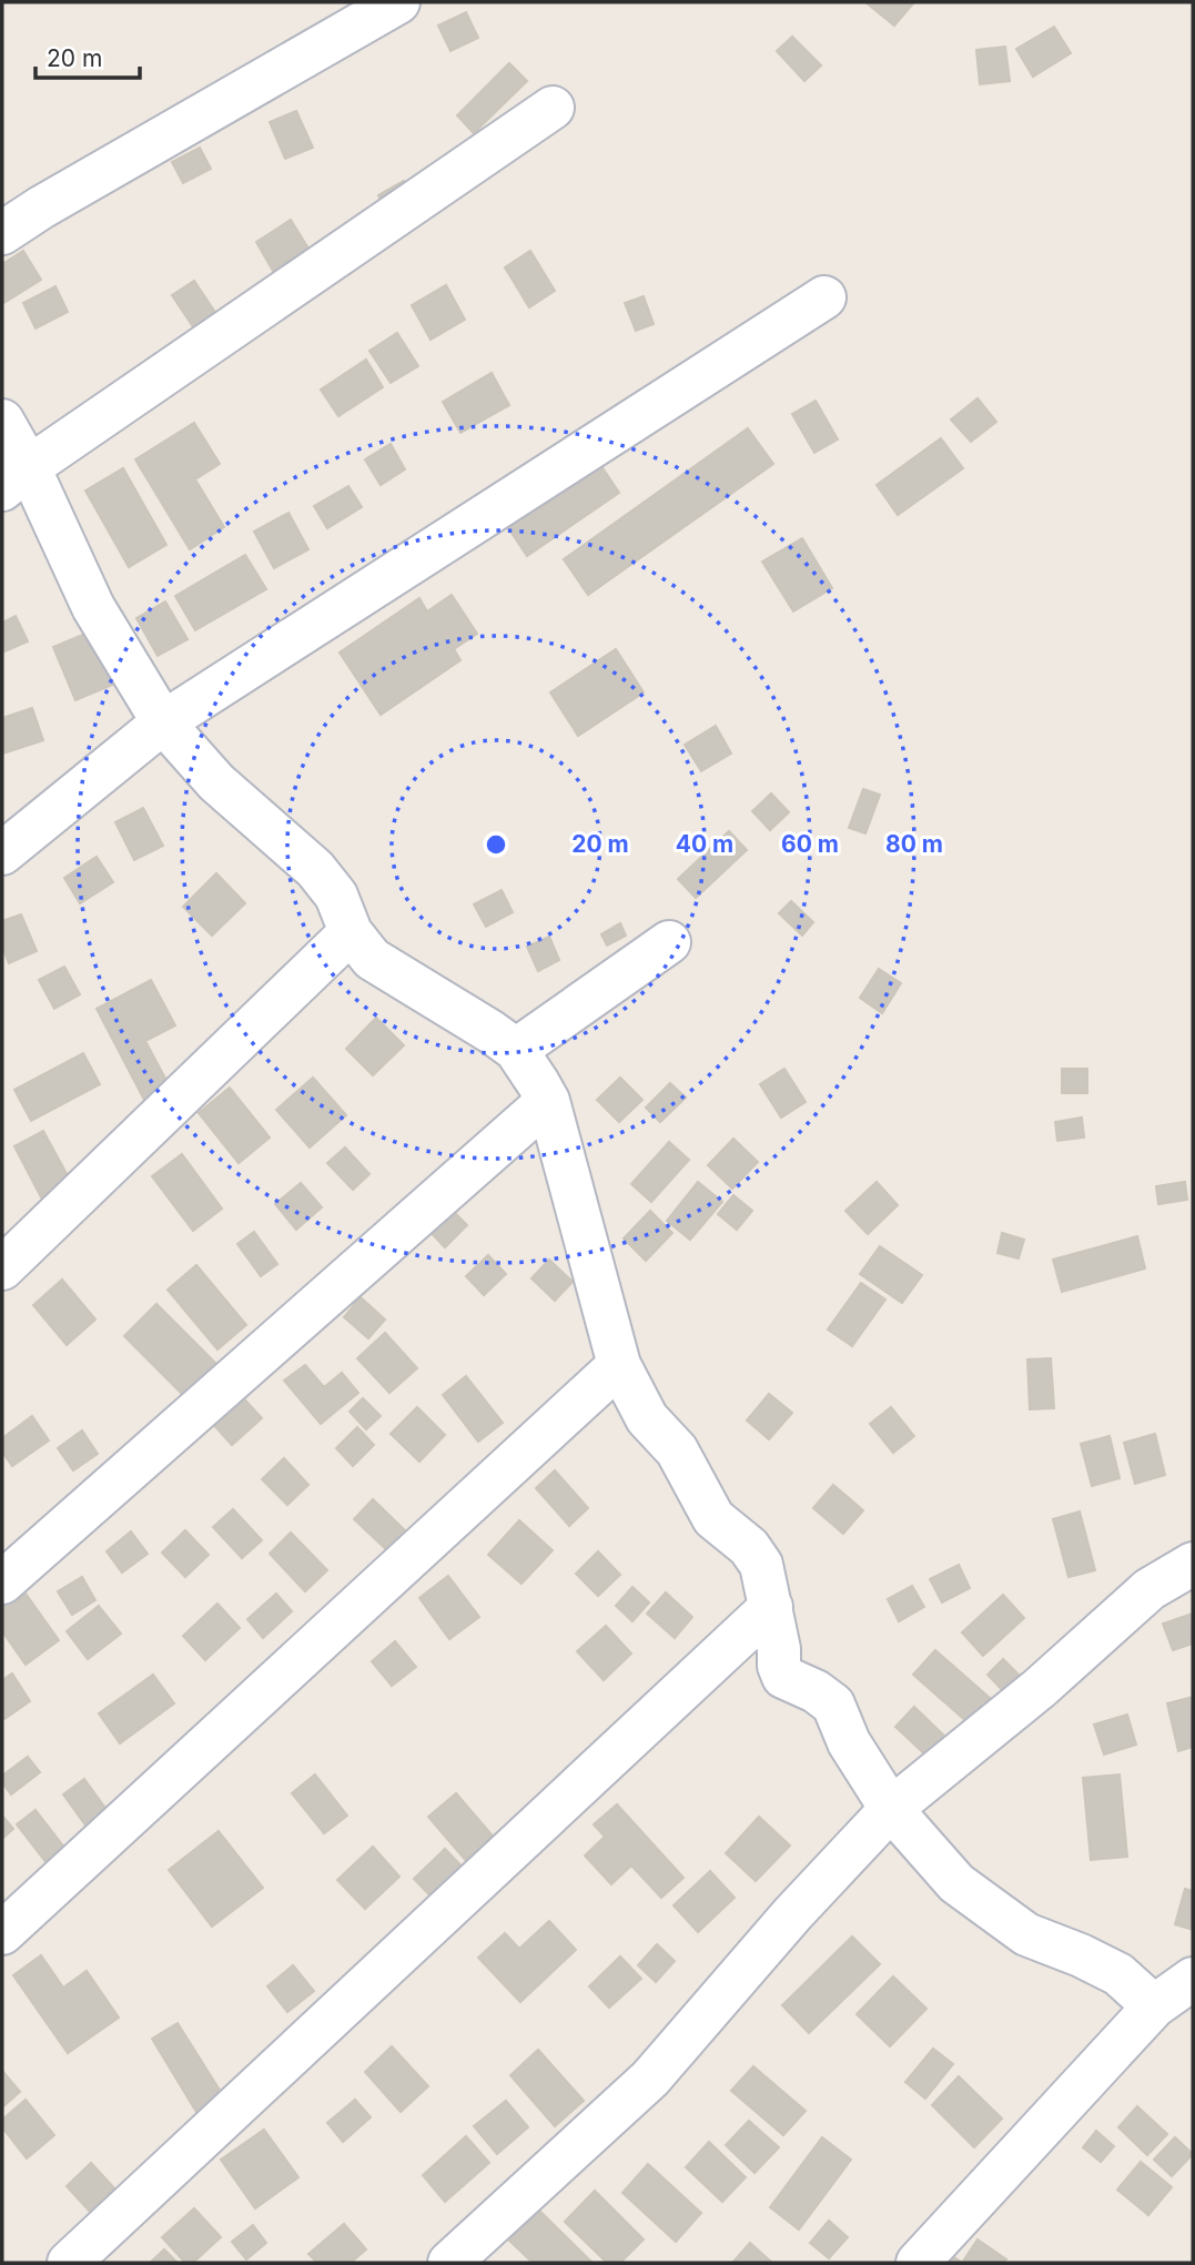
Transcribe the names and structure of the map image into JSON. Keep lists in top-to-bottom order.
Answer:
{
  "scale_bar": "20 m",
  "rings": [
    "20 m",
    "40 m",
    "60 m",
    "80 m"
  ]
}
